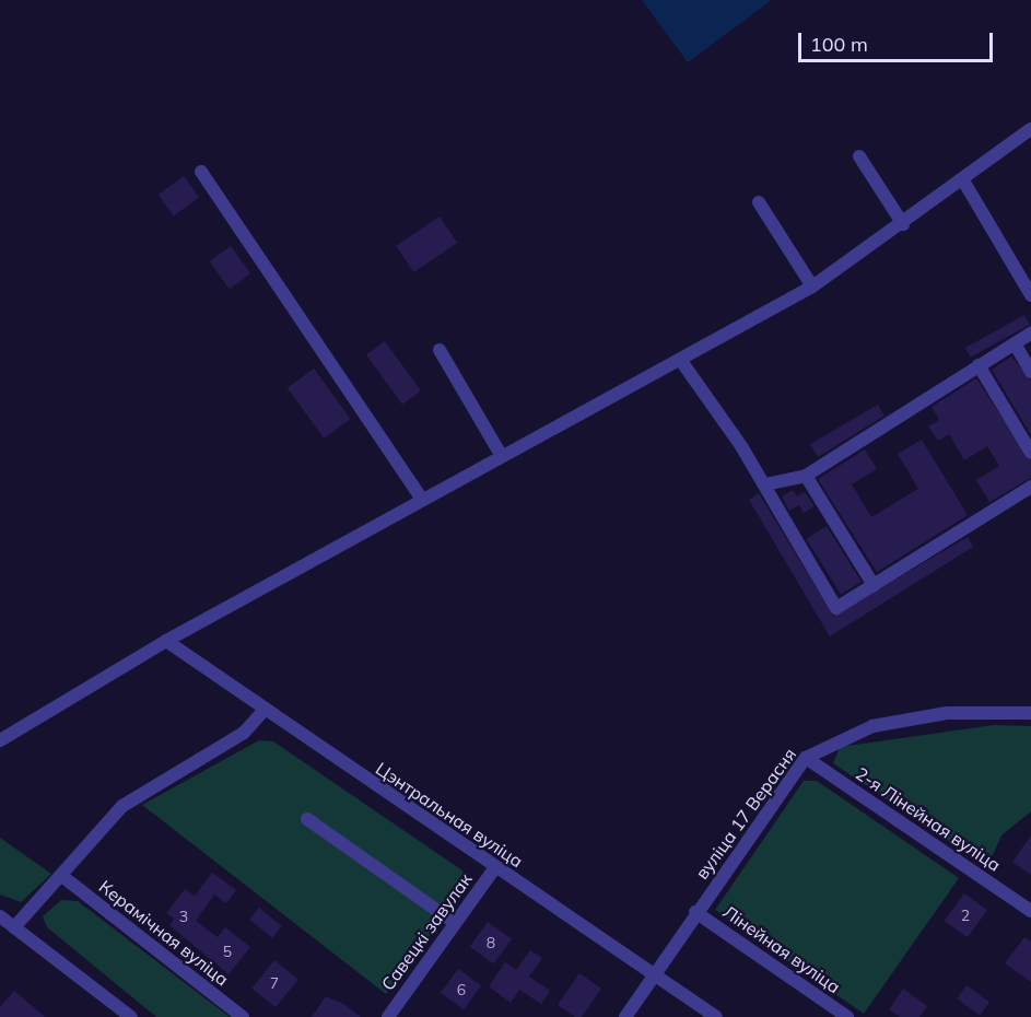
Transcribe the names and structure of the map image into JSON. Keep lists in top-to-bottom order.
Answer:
{
  "streets": {
    "street": [
      "вуліца 17 Верасня",
      "Цэнтральная вуліца",
      "2-я Лінейная вуліца",
      "Савецкі завулак",
      "Керамічная вуліца",
      "Лінейная вуліца"
    ]
  },
  "crossings": [
    ["вуліца 17 Верасня", "Цэнтральная вуліца"],
    ["вуліца 17 Верасня", "2-я Лінейная вуліца"],
    ["вуліца 17 Верасня", "Лінейная вуліца"],
    ["Цэнтральная вуліца", "Савецкі завулак"]
  ],
  "house_numbers": [
    "2",
    "3",
    "8",
    "5",
    "7",
    "6"
  ],
  "scale_bar": "100 m"
}
